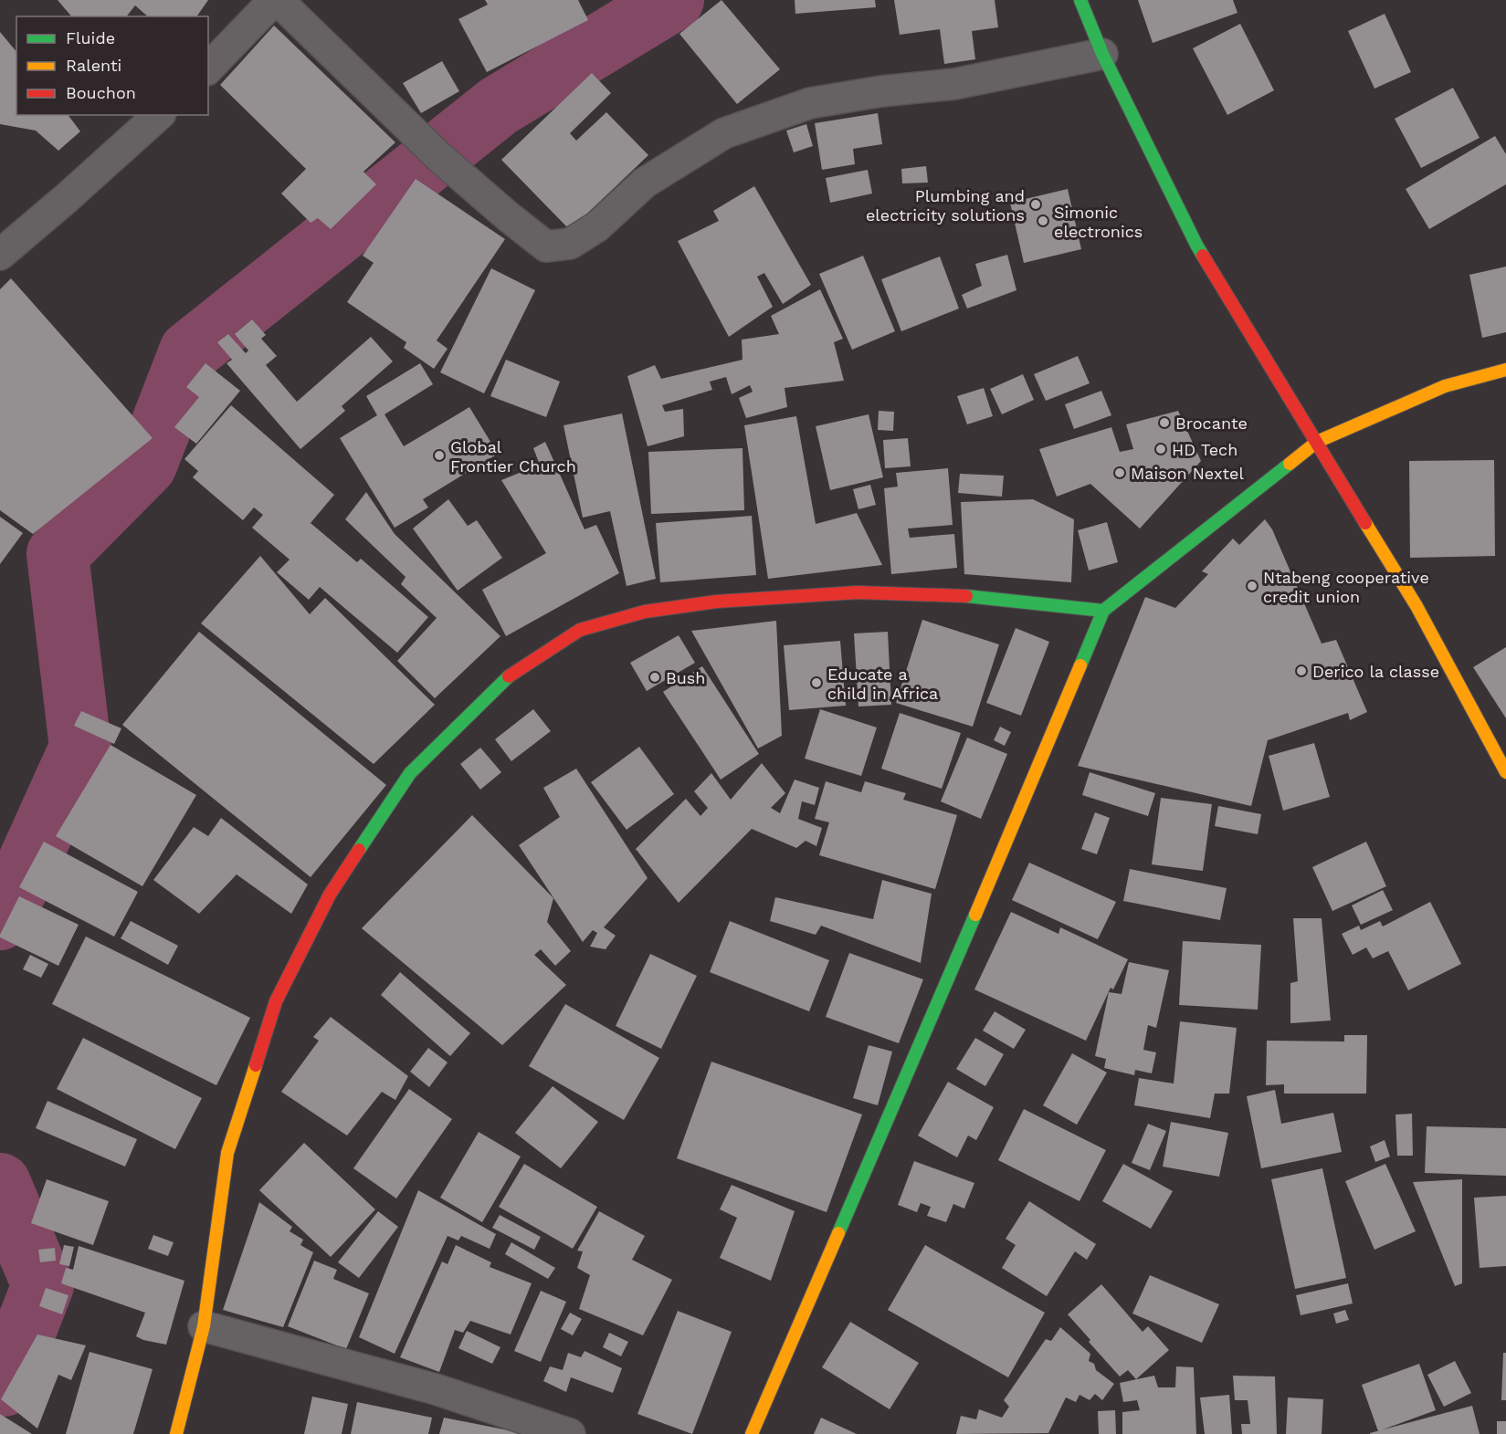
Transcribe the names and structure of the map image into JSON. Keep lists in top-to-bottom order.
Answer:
{
  "places": [
    "Plumbing and electricity solutions",
    "Simonic electronics",
    "Brocante",
    "HD Tech",
    "Global Frontier Church",
    "Maison Nextel",
    "Ntabeng cooperative credit union",
    "Derico la classe",
    "Bush",
    "Educate a child in Africa"
  ],
  "legend": ["Fluide", "Ralenti", "Bouchon"]
}
